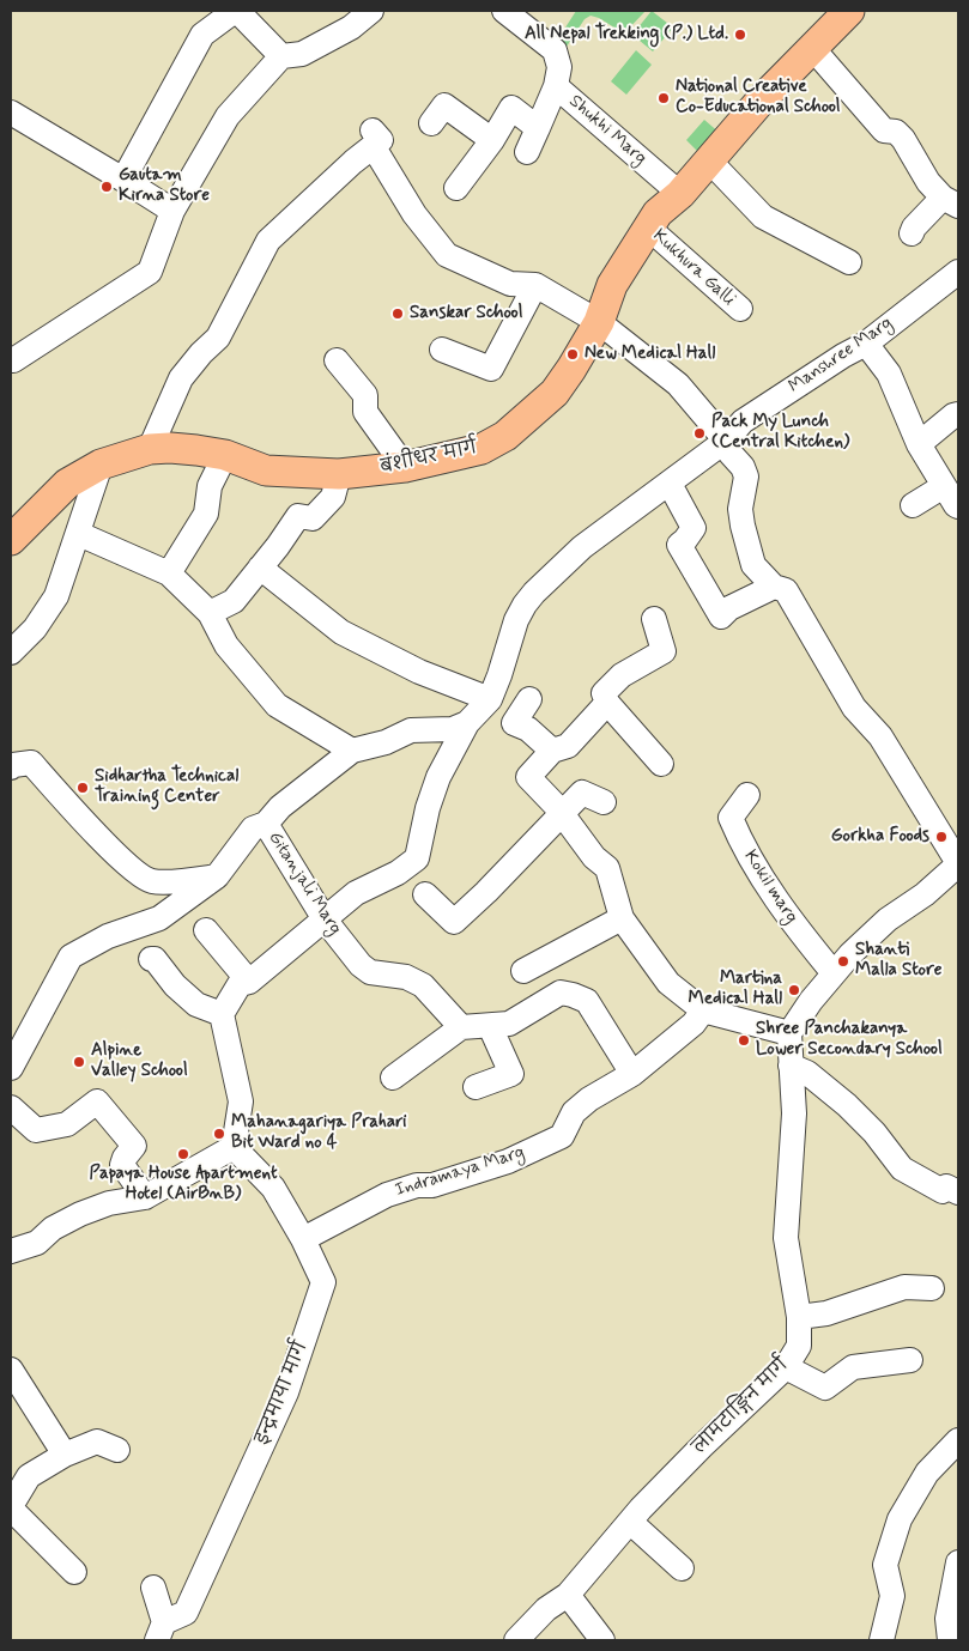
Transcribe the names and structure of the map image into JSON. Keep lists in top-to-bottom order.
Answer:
{
  "streets": {
    "main road": ["बंशीधर मार्ग"],
    "street": [
      "Shukhi Marg",
      "Kukhura Galli",
      "Manshree Marg",
      "Gitanjali Marg",
      "Kokil marg",
      "Indramaya Marg",
      "इन्द्रमाया मार्ग",
      "लामटाङ्गिन मार्ग"
    ]
  },
  "crossings": [
    ["Shukhi Marg", "बंशीधर मार्ग"],
    ["Kukhura Galli", "बंशीधर मार्ग"],
    ["Indramaya Marg", "इन्द्रमाया मार्ग"]
  ],
  "places": [
    "All Nepal Trekking (P.) Ltd.",
    "National Creative Co-Educational School",
    "Gautam Kirna Store",
    "Sanskar School",
    "New Medical Hall",
    "Pack My Lunch (Central Kitchen)",
    "Sidhartha Technical Training Center",
    "Gorkha Foods",
    "Shanti Malla Store",
    "Martina Medical Hall",
    "Shree Panchakanya Lower Secondary School",
    "Alpine Valley School",
    "Mahanagariya Prahari Bit Ward no 4",
    "Papaya House Apartment Hotel (AirBnB)"
  ]
}
